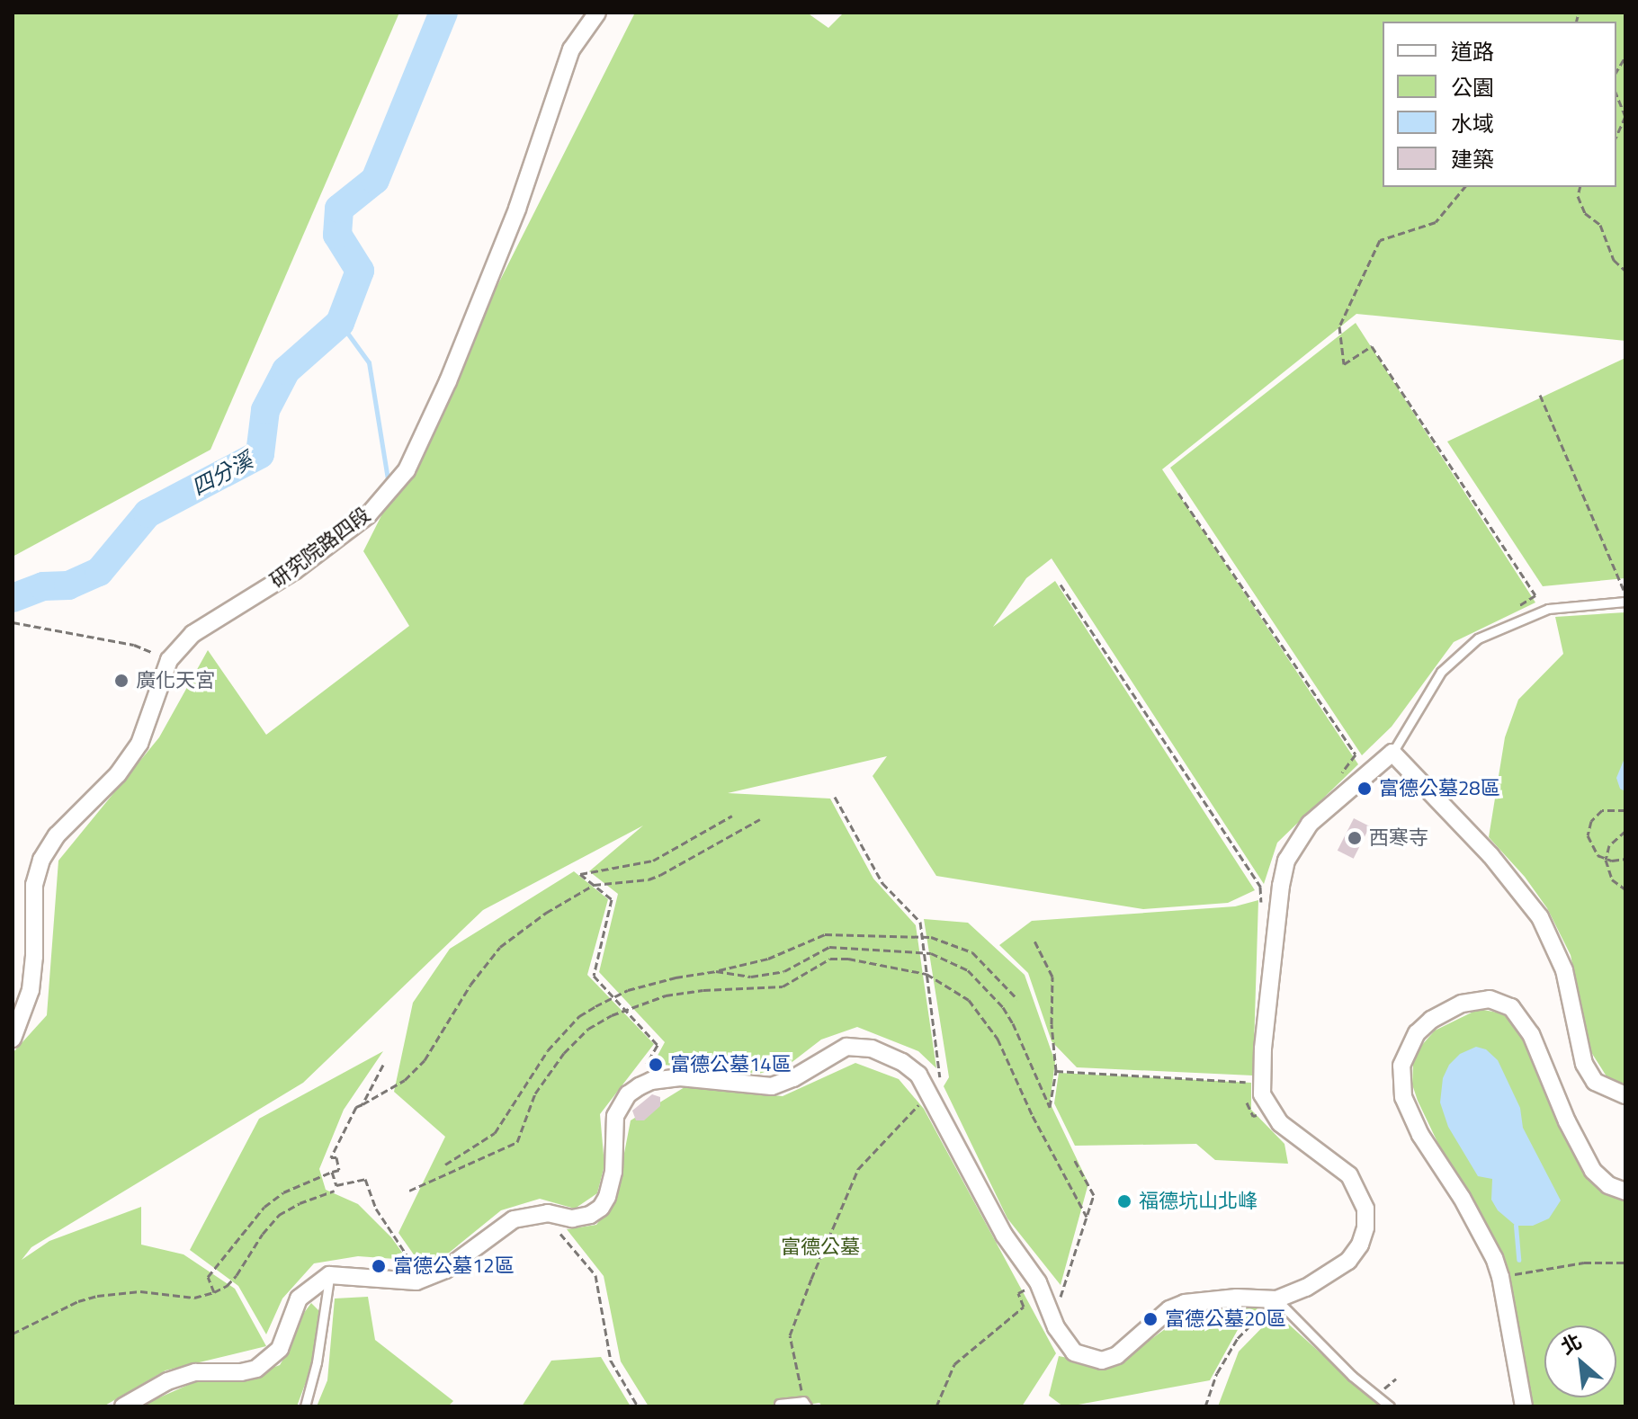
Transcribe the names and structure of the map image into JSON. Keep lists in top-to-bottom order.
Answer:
{
  "streets": {
    "street": ["研究院路四段"]
  },
  "water": ["四分溪"],
  "parks": ["富德公墓"],
  "places": [
    "廣化天宮",
    "富德公墓28區",
    "西寒寺",
    "富德公墓14區",
    "福德坑山北峰",
    "富德公墓12區",
    "富德公墓20區"
  ],
  "legend": [
    "道路",
    "公園",
    "水域",
    "建築"
  ],
  "north": "top left"
}
